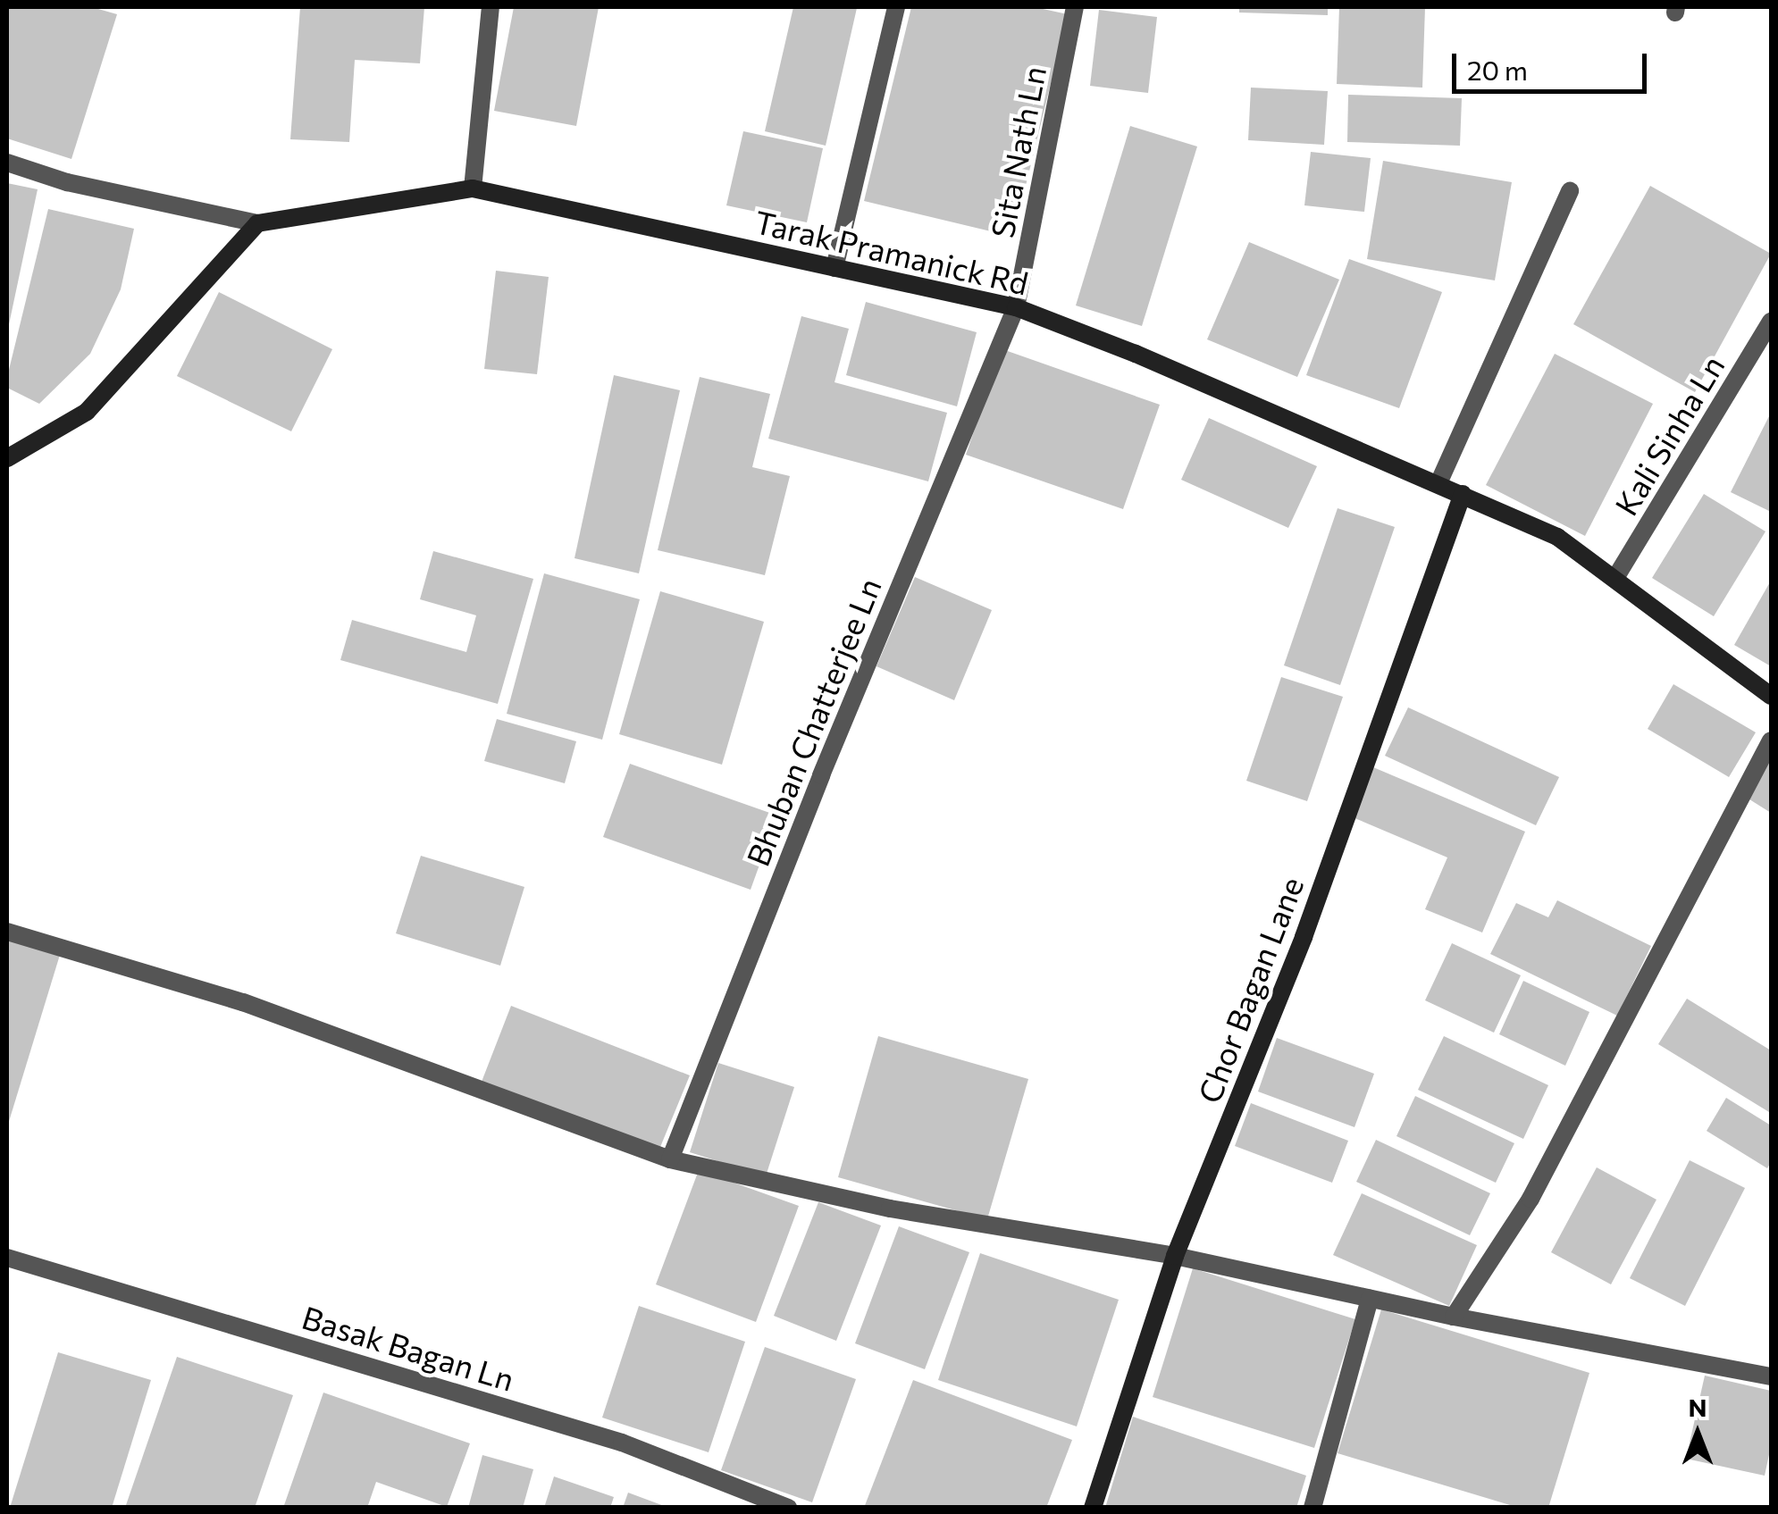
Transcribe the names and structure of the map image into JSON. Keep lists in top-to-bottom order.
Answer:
{
  "streets": {
    "street": [
      "Sita Nath Ln",
      "Tarak Pramanick Rd",
      "Kali Sinha Ln",
      "Bhuban Chatterjee Ln",
      "Chor Bagan Lane",
      "Basak Bagan Ln"
    ]
  },
  "crossings": [
    ["Sita Nath Ln", "Tarak Pramanick Rd"],
    ["Sita Nath Ln", "Bhuban Chatterjee Ln"],
    ["Tarak Pramanick Rd", "Kali Sinha Ln"],
    ["Tarak Pramanick Rd", "Bhuban Chatterjee Ln"],
    ["Tarak Pramanick Rd", "Chor Bagan Lane"]
  ],
  "scale_bar": "20 m",
  "north": "top"
}
